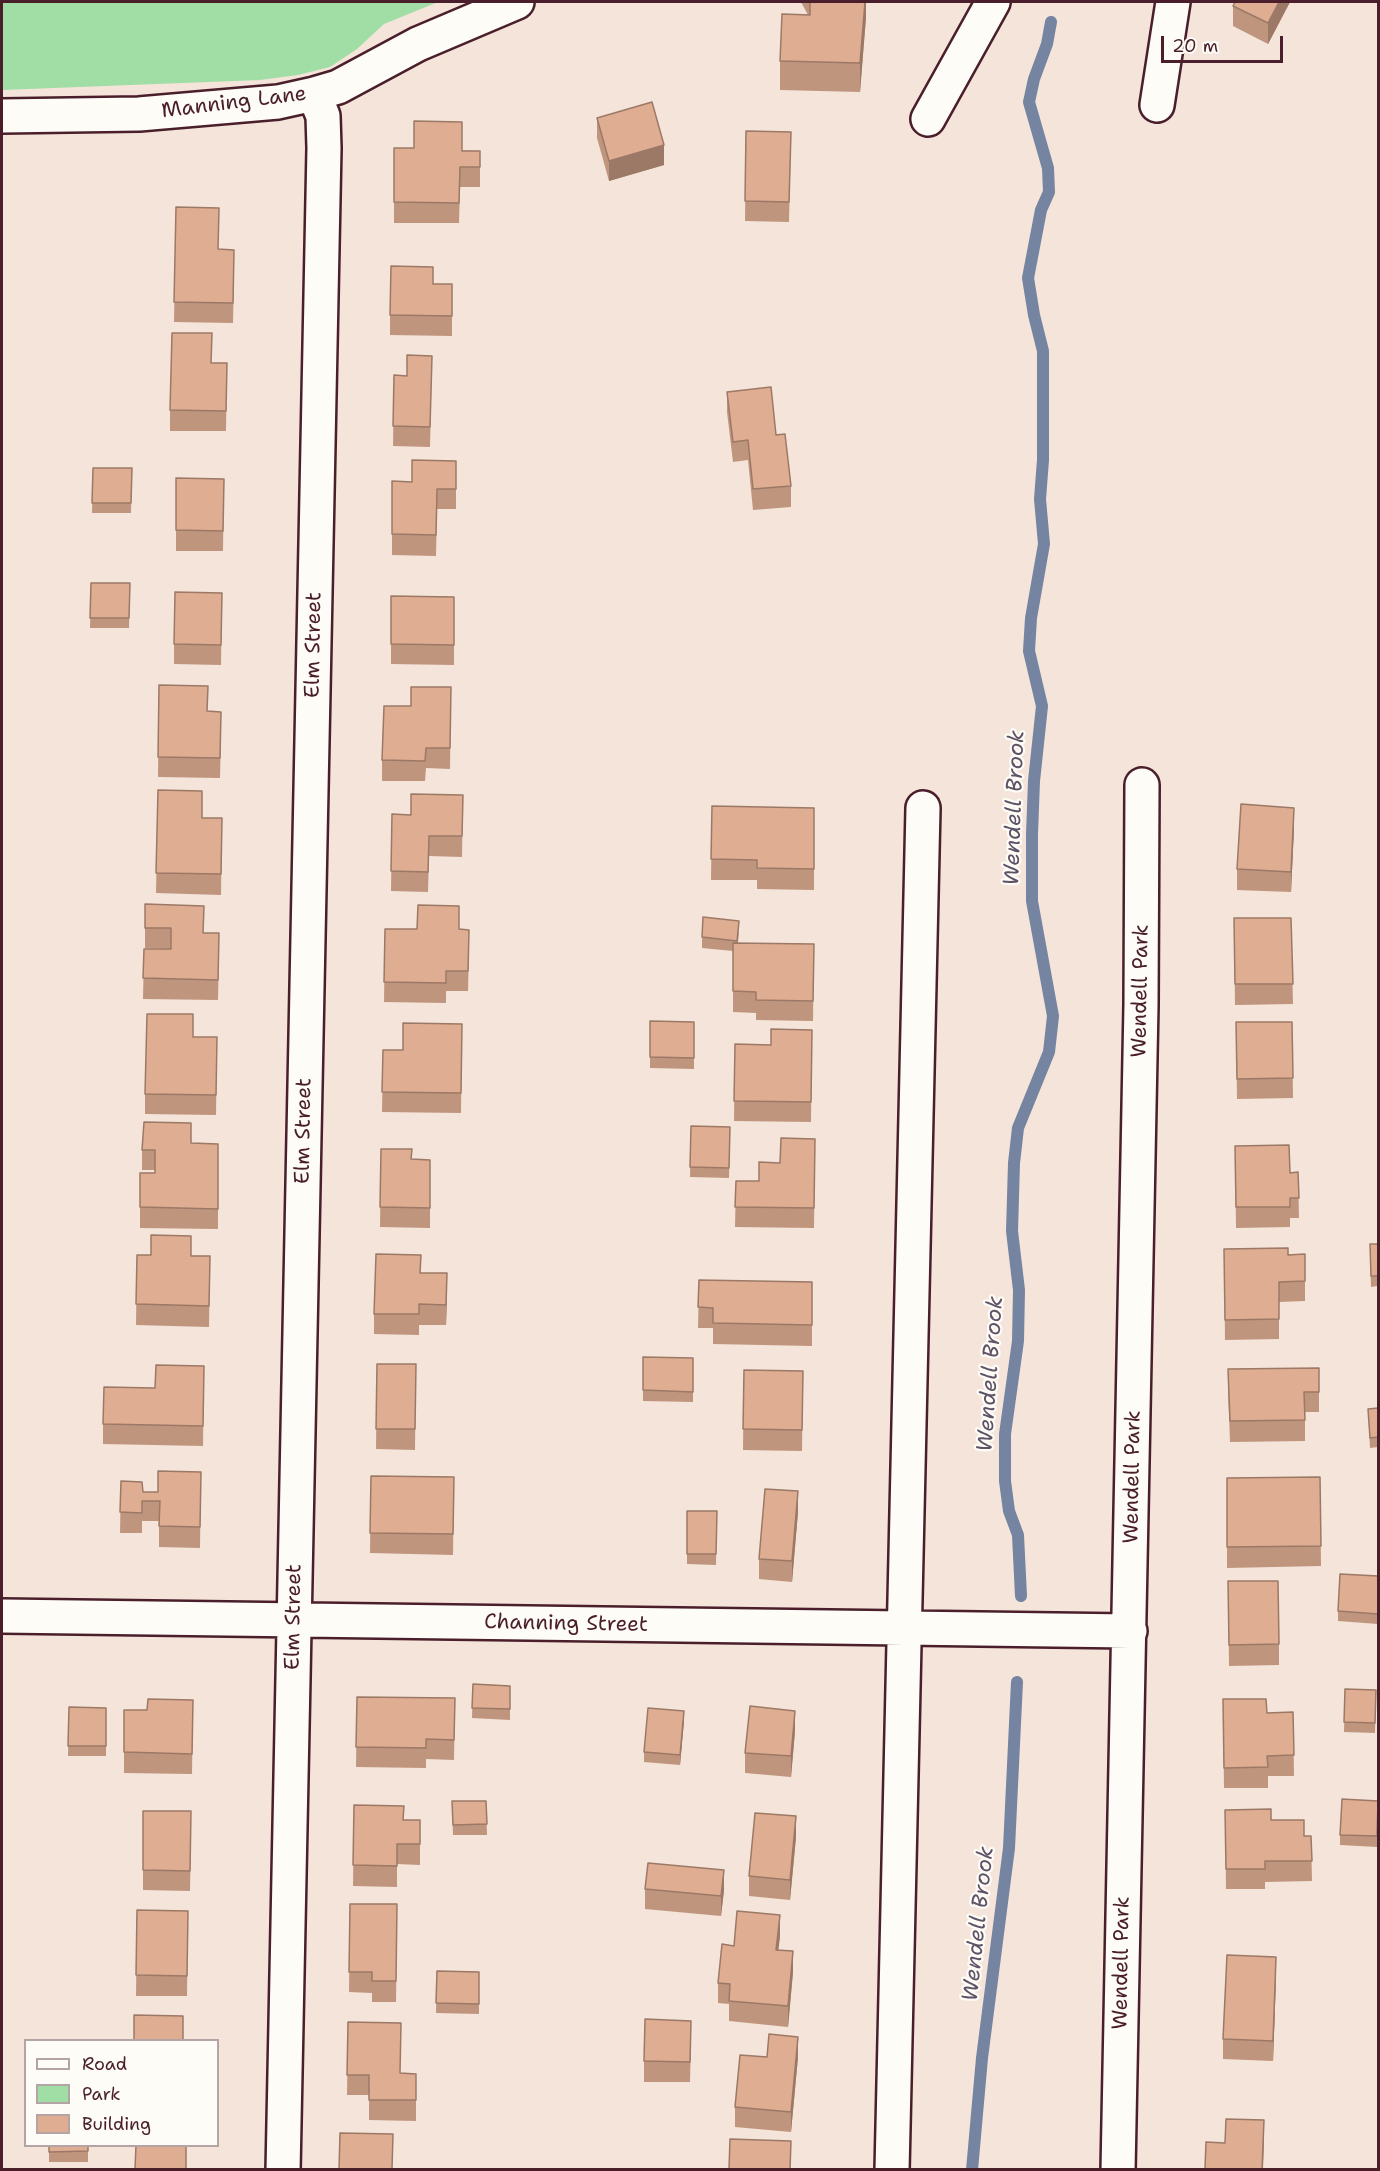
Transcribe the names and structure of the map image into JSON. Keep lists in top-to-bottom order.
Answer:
{
  "streets": {
    "street": [
      "Manning Lane",
      "Elm Street",
      "Wendell Park",
      "Channing Street"
    ]
  },
  "crossings": [
    ["Manning Lane", "Elm Street"],
    ["Elm Street", "Channing Street"],
    ["Wendell Park", "Channing Street"]
  ],
  "water": ["Wendell Brook"],
  "legend": ["Road", "Park", "Building"],
  "scale_bar": "20 m"
}
